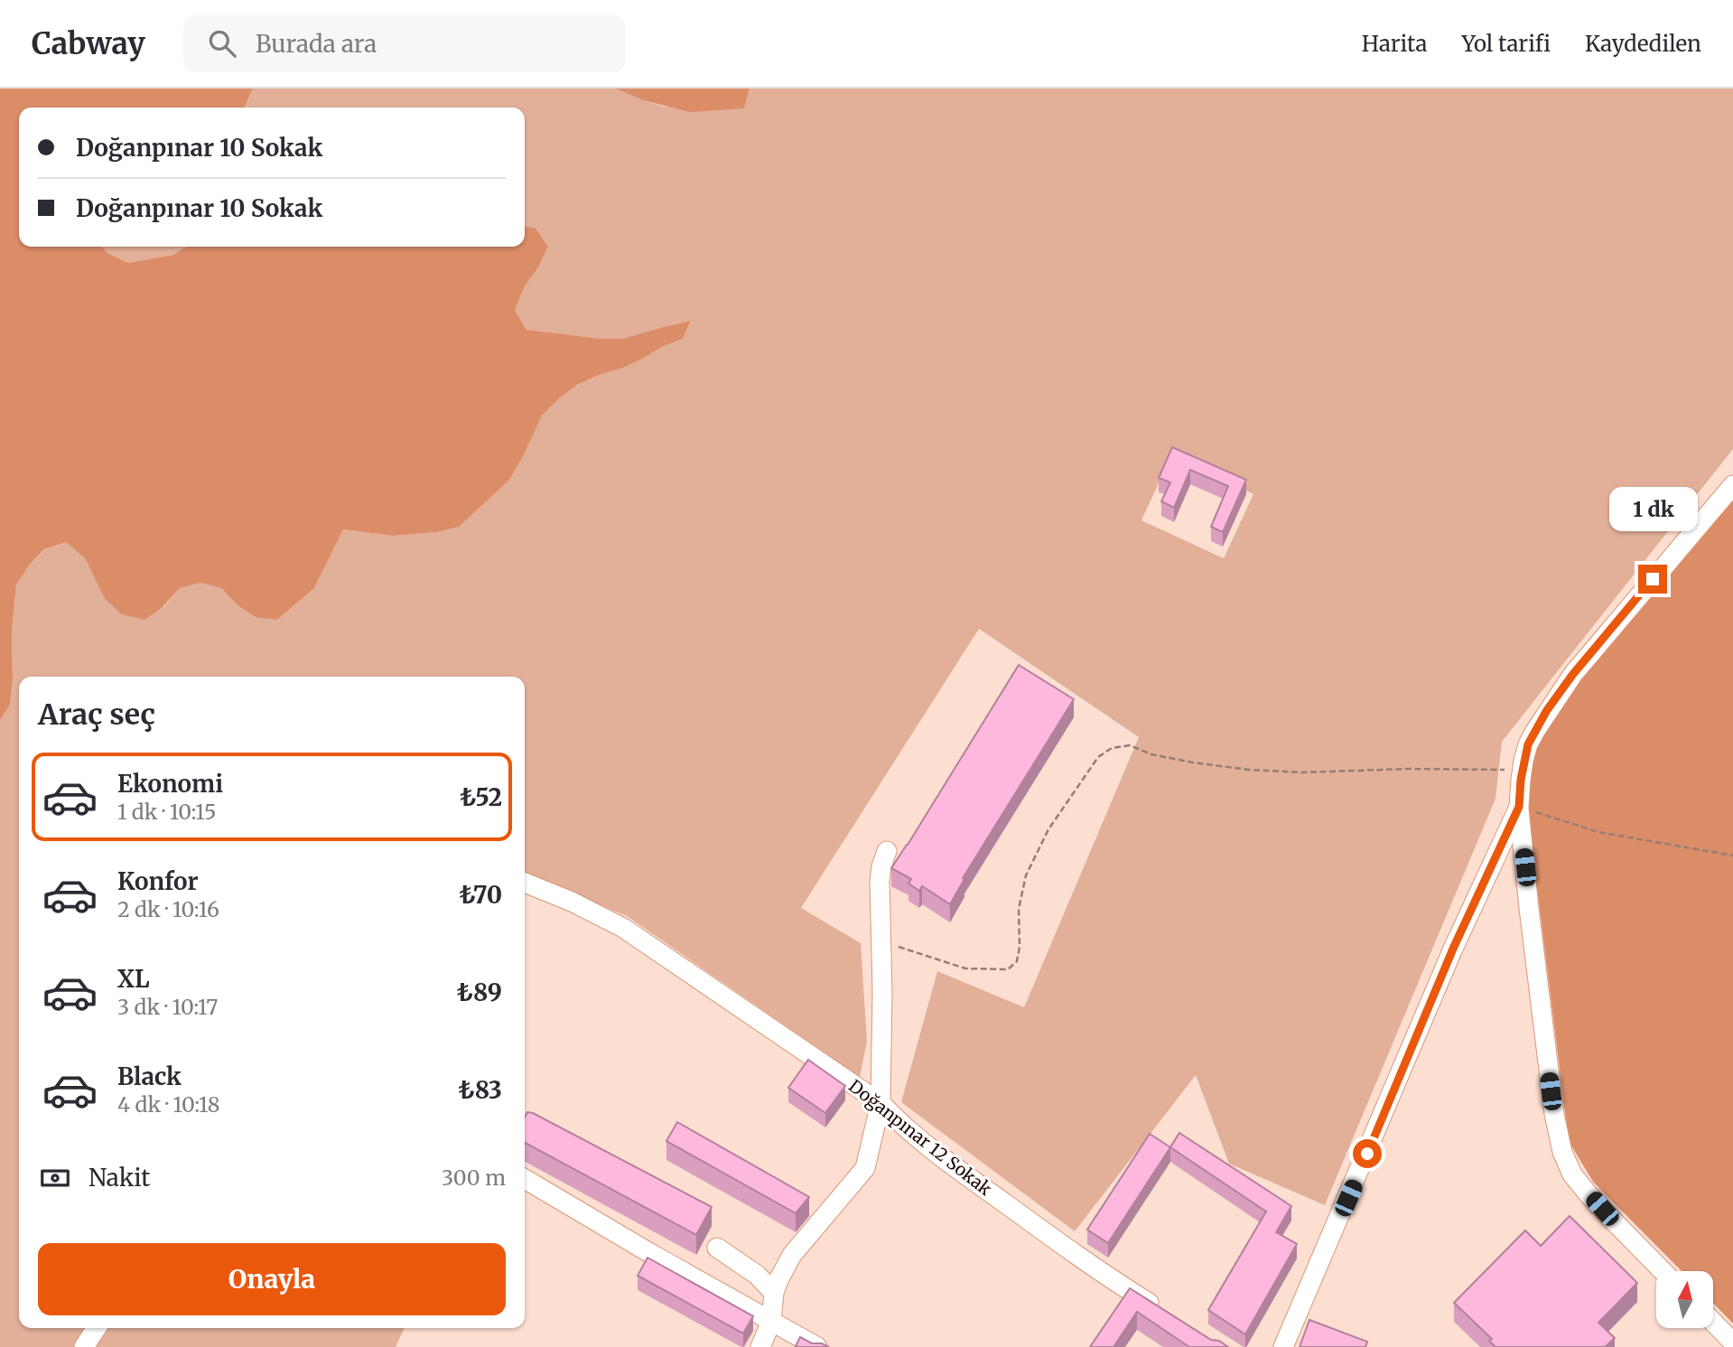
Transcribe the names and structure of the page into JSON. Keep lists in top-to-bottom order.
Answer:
{
  "streets": {
    "street": ["Doğanpınar 12 Sokak"]
  },
  "north": "top",
  "page": {
    "header": "Cabway",
    "search": "Burada ara",
    "nav": ["Harita", "Yol tarifi", "Kaydedilen"],
    "banner": ["Doğanpınar 10 Sokak", "Doğanpınar 10 Sokak"],
    "bubble": "1 dk",
    "heading": "Araç seç",
    "list": [
      {
        "name": "Ekonomi",
        "note": "1 dk · 10:15",
        "value": "₺52"
      },
      {
        "name": "Konfor",
        "note": "2 dk · 10:16",
        "value": "₺70"
      },
      {
        "name": "XL",
        "note": "3 dk · 10:17",
        "value": "₺89"
      },
      {
        "name": "Black",
        "note": "4 dk · 10:18",
        "value": "₺83"
      }
    ],
    "pay": ["Nakit", "300 m"],
    "buttons": "Onayla"
  }
}
